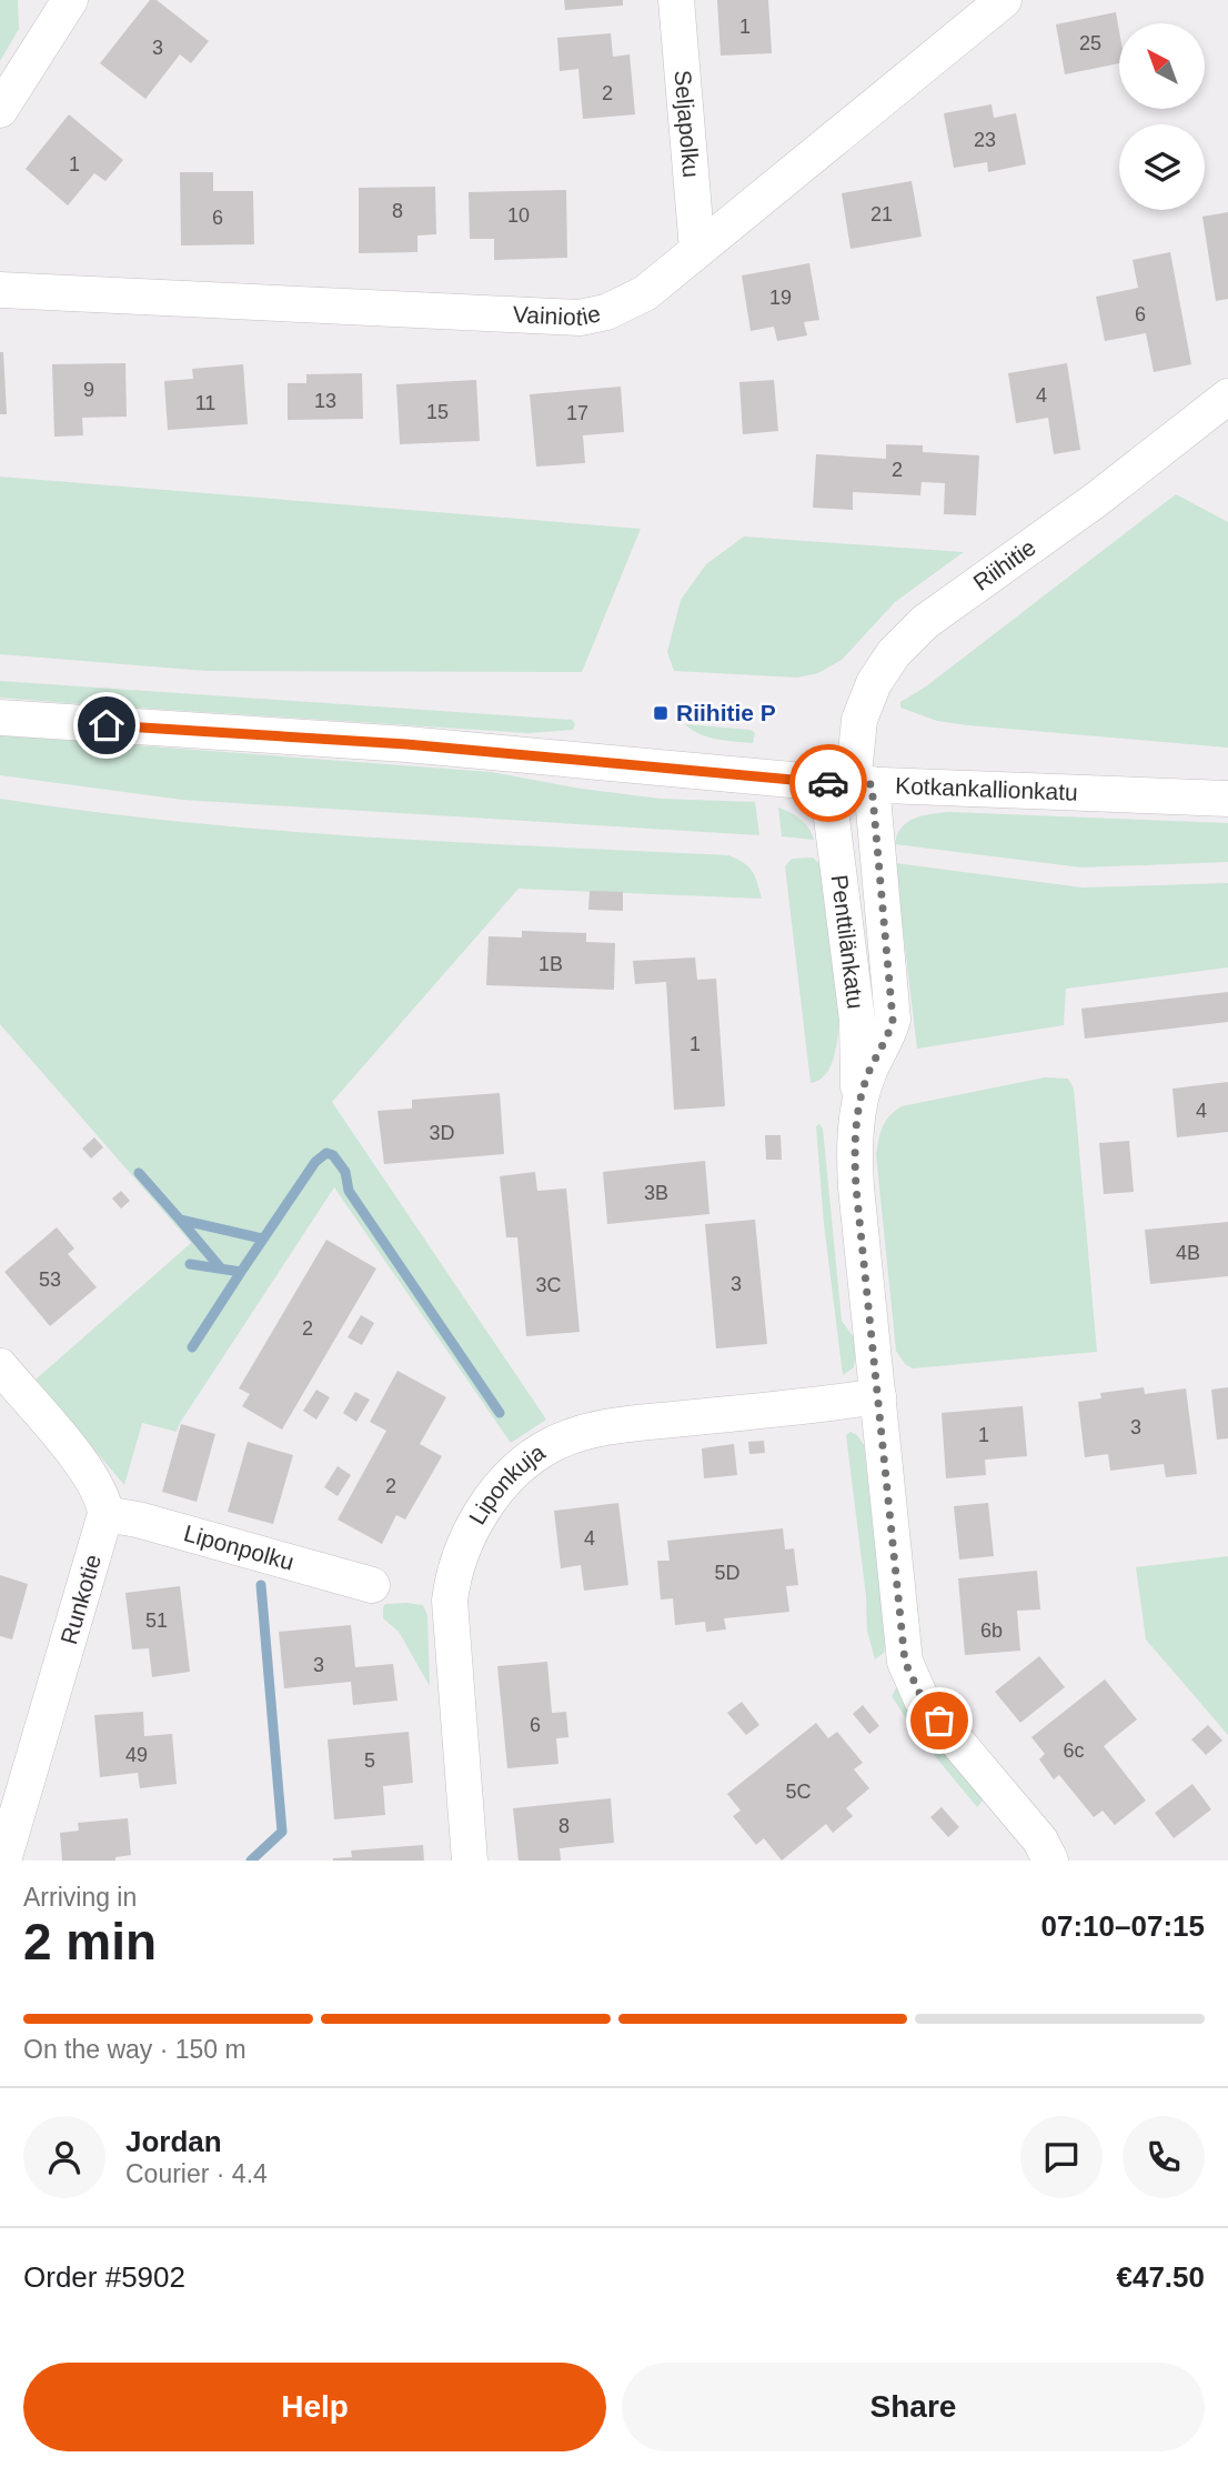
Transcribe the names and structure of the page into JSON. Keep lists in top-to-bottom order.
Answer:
{
  "streets": {
    "street": [
      "Seljapolku",
      "Vainiotie",
      "Riihitie",
      "Kotkankallionkatu",
      "Penttilänkatu",
      "Liponkuja",
      "Liponpolku",
      "Runkotie"
    ]
  },
  "crossings": [
    ["Seljapolku", "Vainiotie"],
    ["Riihitie", "Kotkankallionkatu"],
    ["Riihitie", "Penttilänkatu"],
    ["Kotkankallionkatu", "Penttilänkatu"],
    ["Penttilänkatu", "Liponkuja"],
    ["Liponpolku", "Runkotie"]
  ],
  "places": {
    "transit": ["Riihitie P"]
  },
  "house_numbers": [
    "1",
    "25",
    "3",
    "2",
    "23",
    "1",
    "8",
    "21",
    "10",
    "6",
    "19",
    "6",
    "9",
    "4",
    "13",
    "11",
    "15",
    "17",
    "2",
    "1B",
    "1",
    "4",
    "3D",
    "3B",
    "4B",
    "53",
    "3",
    "3C",
    "2",
    "3",
    "1",
    "2",
    "4",
    "5D",
    "51",
    "6b",
    "3",
    "6",
    "6c",
    "49",
    "5",
    "5C",
    "8"
  ],
  "north": "top left",
  "page": {
    "heading": ["2 min", "Arriving in", "07:10–07:15"],
    "panel": [
      "Jordan",
      "Courier · 4.4",
      "Order #5902",
      "€47.50"
    ],
    "bar": "On the way · 150 m",
    "buttons": ["Help", "Share"]
  }
}
